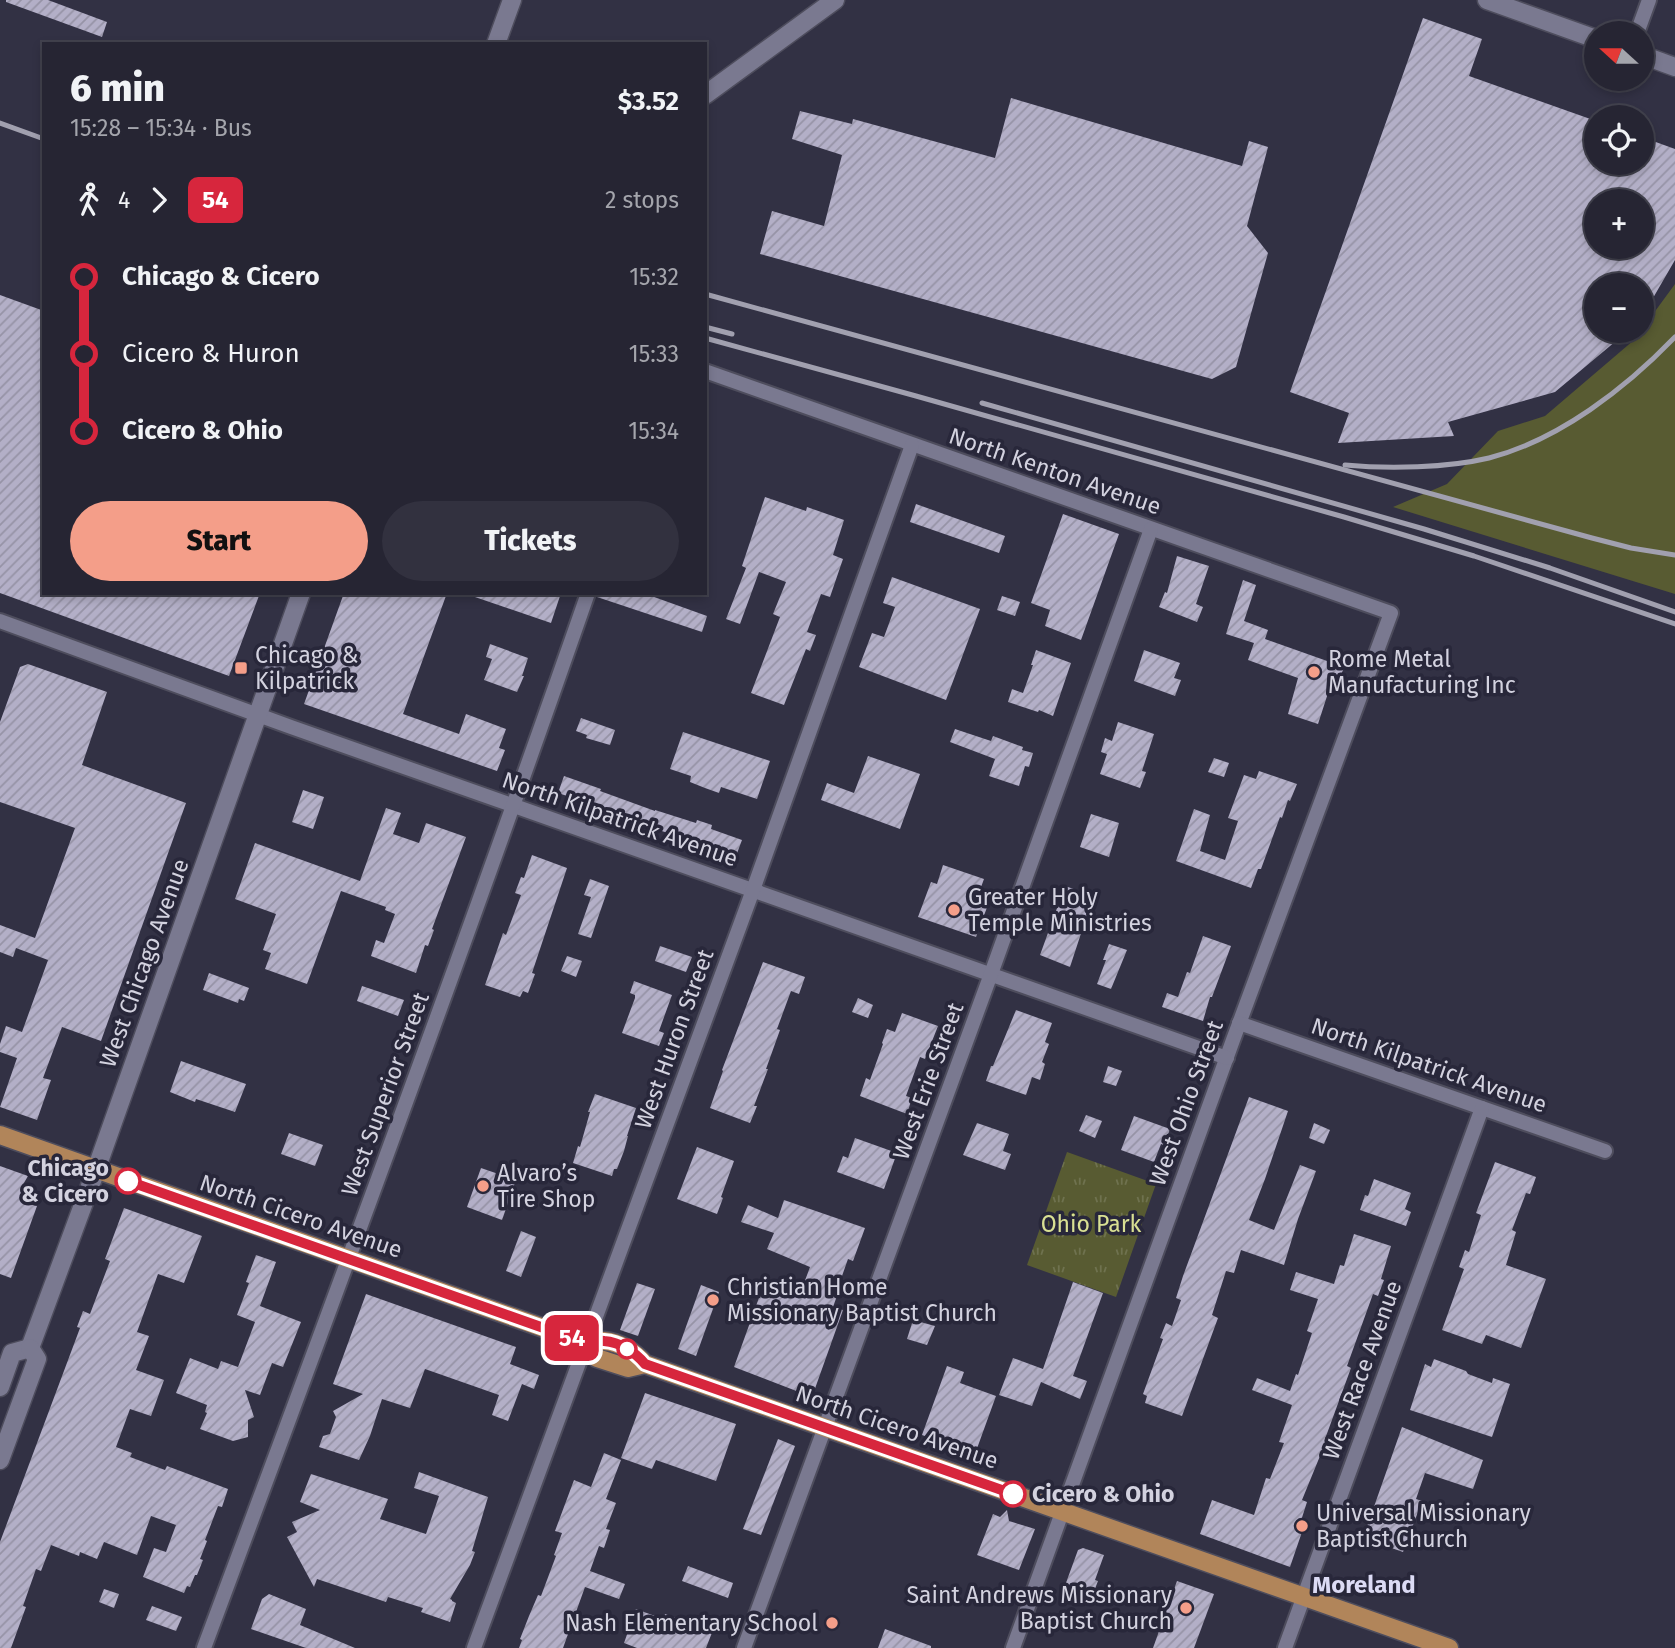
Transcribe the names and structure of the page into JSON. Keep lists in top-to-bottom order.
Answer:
{
  "streets": {
    "main road": ["West Chicago Avenue", "North Cicero Avenue"],
    "street": [
      "North Kenton Avenue",
      "North Kilpatrick Avenue",
      "West Huron Street",
      "West Erie Street",
      "West Superior Street",
      "West Ohio Street",
      "West Race Avenue"
    ]
  },
  "crossings": [
    ["North Kenton Avenue", "West Huron Street"],
    ["North Kenton Avenue", "West Erie Street"],
    ["North Kenton Avenue", "West Ohio Street"],
    ["North Kilpatrick Avenue", "West Chicago Avenue"],
    ["North Kilpatrick Avenue", "West Huron Street"],
    ["North Kilpatrick Avenue", "West Erie Street"],
    ["North Kilpatrick Avenue", "West Superior Street"],
    ["North Kilpatrick Avenue", "West Ohio Street"],
    ["North Kilpatrick Avenue", "West Race Avenue"],
    ["West Chicago Avenue", "North Cicero Avenue"],
    ["West Huron Street", "North Cicero Avenue"],
    ["West Erie Street", "North Cicero Avenue"],
    ["West Superior Street", "North Cicero Avenue"],
    ["West Ohio Street", "North Cicero Avenue"],
    ["North Cicero Avenue", "West Race Avenue"]
  ],
  "districts": ["Moreland"],
  "parks": ["Ohio Park"],
  "places": {
    "transit": ["Chicago & Kilpatrick"],
    "other": [
      "Rome Metal Manufacturing Inc",
      "Greater Holy Temple Ministries",
      "Chicago & Cicero",
      "Alvaro’s Tire Shop",
      "Christian Home Missionary Baptist Church",
      "Cicero & Ohio",
      "Universal Missionary Baptist Church",
      "Saint Andrews Missionary Baptist Church",
      "Nash Elementary School"
    ]
  },
  "lines": ["bus line 54"],
  "north": "left",
  "page": {
    "on_map": "54",
    "map_buttons": ["+", "−"],
    "heading": ["6 min", "15:28 – 15:34 · Bus", "$3.52"],
    "legs": ["4", "54", "2 stops"],
    "list": [
      {
        "name": "Chicago & Cicero",
        "value": "15:32"
      },
      {
        "name": "Cicero & Huron",
        "value": "15:33"
      },
      {
        "name": "Cicero & Ohio",
        "value": "15:34"
      }
    ],
    "buttons": ["Start", "Tickets"]
  }
}
